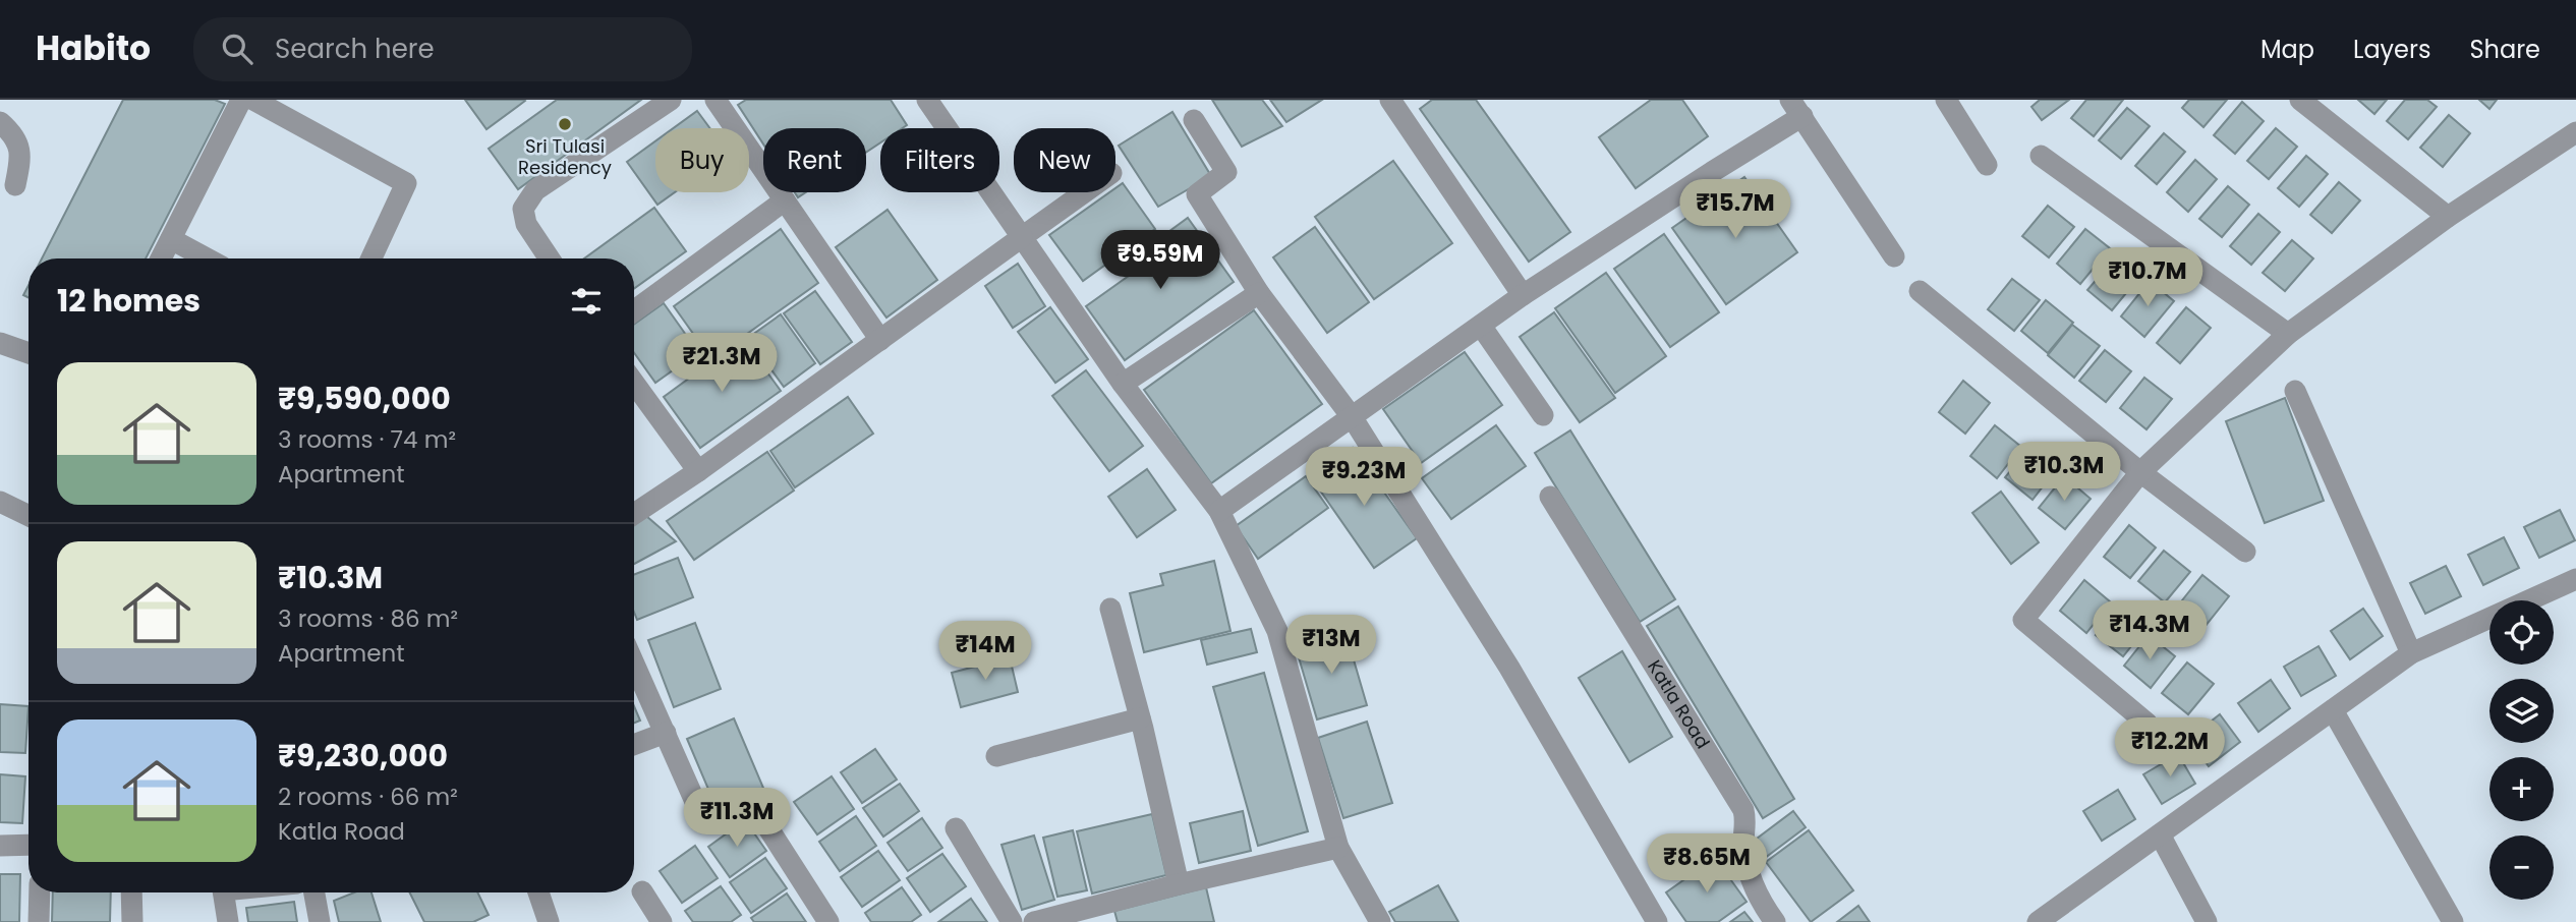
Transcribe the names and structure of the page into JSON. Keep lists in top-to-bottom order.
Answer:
{
  "streets": {
    "street": ["Katla Road"]
  },
  "places": ["Sri Tulasi Residency"],
  "page": {
    "header": "Habito",
    "search": "Search here",
    "nav": ["Map", "Layers", "Share"],
    "chip": [
      "Buy",
      "Rent",
      "Filters",
      "New"
    ],
    "price": [
      "₹15.7M",
      "₹9.59M",
      "₹10.7M",
      "₹21.3M",
      "₹10.3M",
      "₹9.23M",
      "₹14.3M",
      "₹13M",
      "₹14M",
      "₹12.2M",
      "₹11.3M",
      "₹8.65M"
    ],
    "heading": "12 homes",
    "list": [
      {
        "name": "₹9,590,000",
        "note": "3 rooms · 74 m² · Apartment"
      },
      {
        "name": "₹10.3M",
        "note": "3 rooms · 86 m² · Apartment"
      },
      {
        "name": "₹9,230,000",
        "note": "2 rooms · 66 m² · Katla Road"
      }
    ],
    "map_buttons": ["+", "−"]
  }
}
